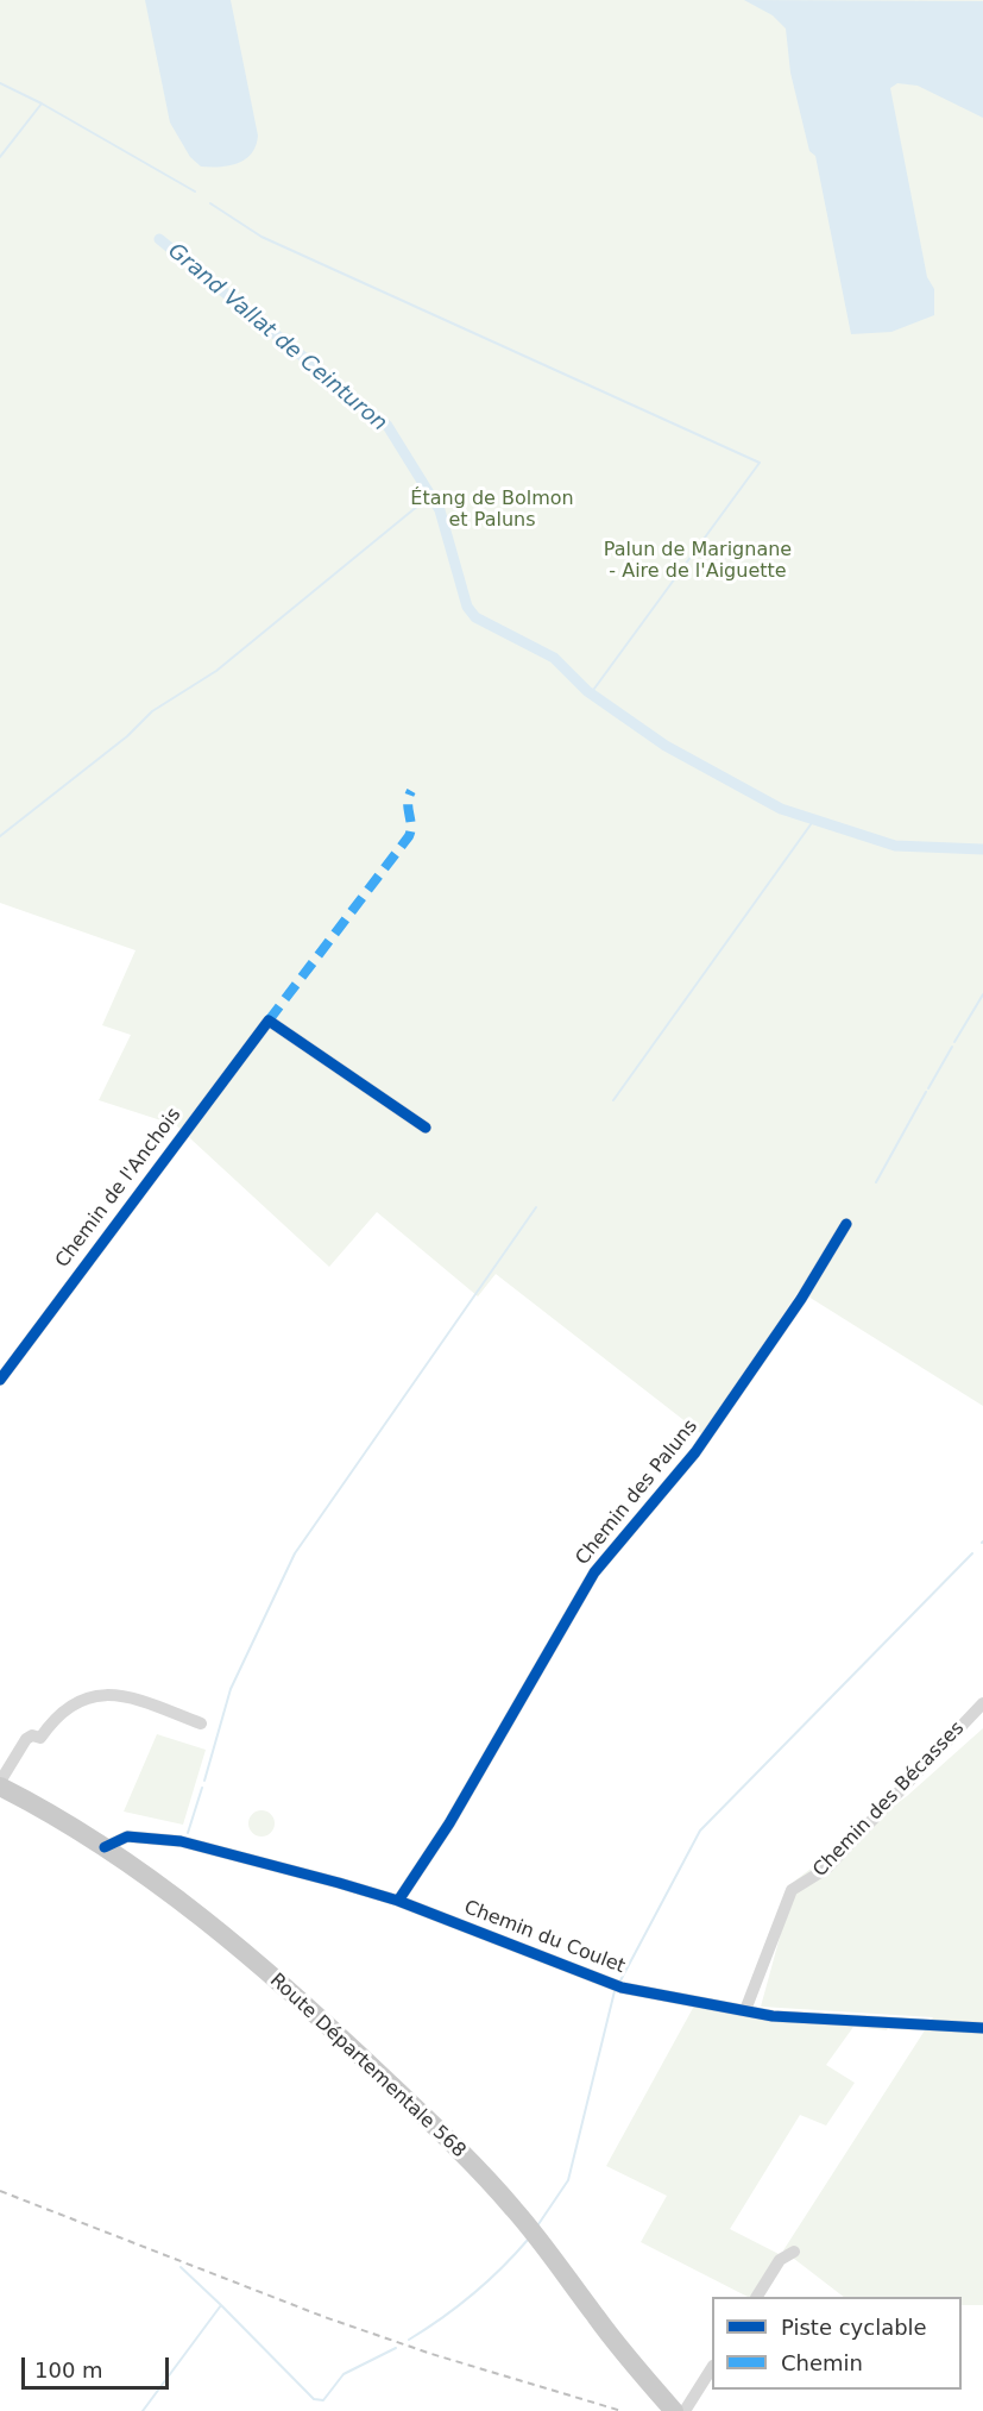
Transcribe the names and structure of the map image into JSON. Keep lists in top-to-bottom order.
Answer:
{
  "streets": {
    "main road": ["Route Départementale 568"],
    "street": [
      "Chemin de l'Anchois",
      "Chemin des Paluns",
      "Chemin des Bécasses",
      "Chemin du Coulet"
    ]
  },
  "crossings": [
    ["Chemin des Paluns", "Chemin du Coulet"],
    ["Chemin des Bécasses", "Chemin du Coulet"],
    ["Chemin du Coulet", "Route Départementale 568"]
  ],
  "water": ["Grand Vallat de Ceinturon"],
  "parks": ["Étang de Bolmon et Paluns", "Palun de Marignane - Aire de l'Aiguette"],
  "legend": ["Piste cyclable", "Chemin"],
  "scale_bar": "100 m"
}
